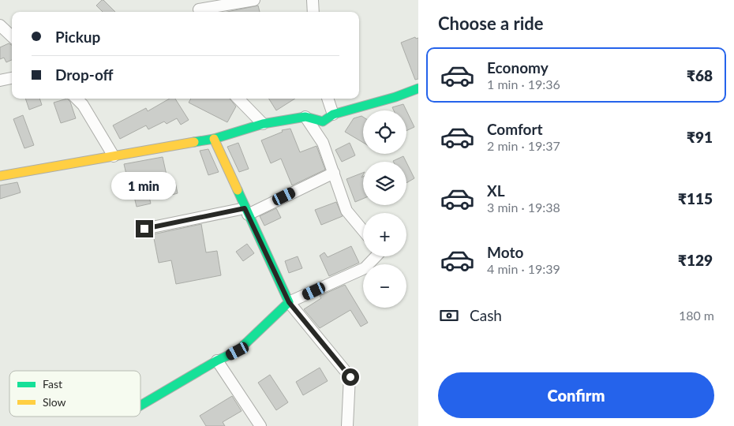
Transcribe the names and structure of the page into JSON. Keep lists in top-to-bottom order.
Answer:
{
  "legend": ["Fast", "Slow"],
  "page": {
    "heading": "Choose a ride",
    "banner": ["Pickup", "Drop-off"],
    "list": [
      {
        "name": "Economy",
        "note": "1 min · 19:36",
        "value": "₹68"
      },
      {
        "name": "Comfort",
        "note": "2 min · 19:37",
        "value": "₹91"
      },
      {
        "name": "XL",
        "note": "3 min · 19:38",
        "value": "₹115"
      },
      {
        "name": "Moto",
        "note": "4 min · 19:39",
        "value": "₹129"
      }
    ],
    "map_buttons": ["+", "−"],
    "bubble": "1 min",
    "pay": ["Cash", "180 m"],
    "buttons": "Confirm"
  }
}
